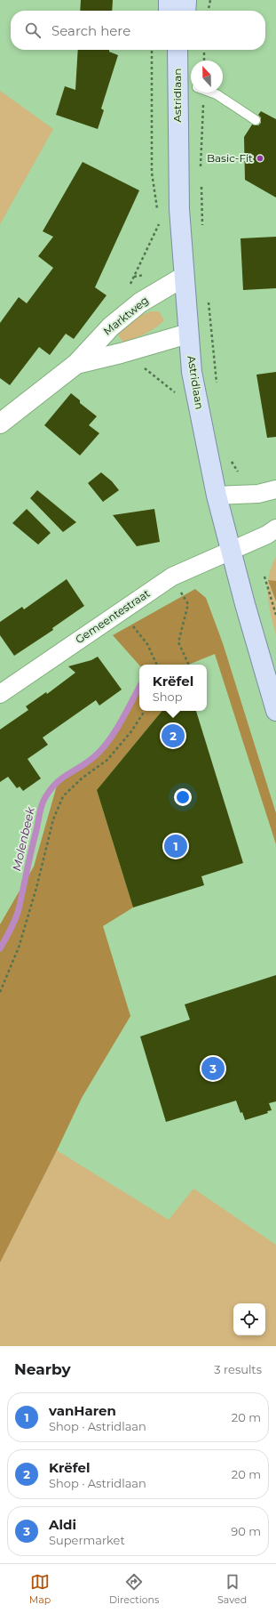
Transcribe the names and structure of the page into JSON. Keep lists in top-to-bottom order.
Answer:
{
  "streets": {
    "main road": ["Astridlaan"],
    "street": ["Marktweg", "Gemeentestraat"]
  },
  "crossings": [
    ["Astridlaan", "Marktweg"],
    ["Astridlaan", "Gemeentestraat"]
  ],
  "water": ["Molenbeek"],
  "places": ["Basic-Fit"],
  "north": "top",
  "page": {
    "search": "Search here",
    "popup": ["Krëfel", "Shop"],
    "pins": ["2", "1", "3"],
    "heading": ["Nearby", "3 results"],
    "list": [
      {
        "mark": "1",
        "name": "vanHaren",
        "note": "Shop · Astridlaan",
        "value": "20 m"
      },
      {
        "mark": "2",
        "name": "Krëfel",
        "note": "Shop · Astridlaan",
        "value": "20 m"
      },
      {
        "mark": "3",
        "name": "Aldi",
        "note": "Supermarket",
        "value": "90 m"
      }
    ],
    "nav": ["Map", "Directions", "Saved"]
  }
}
